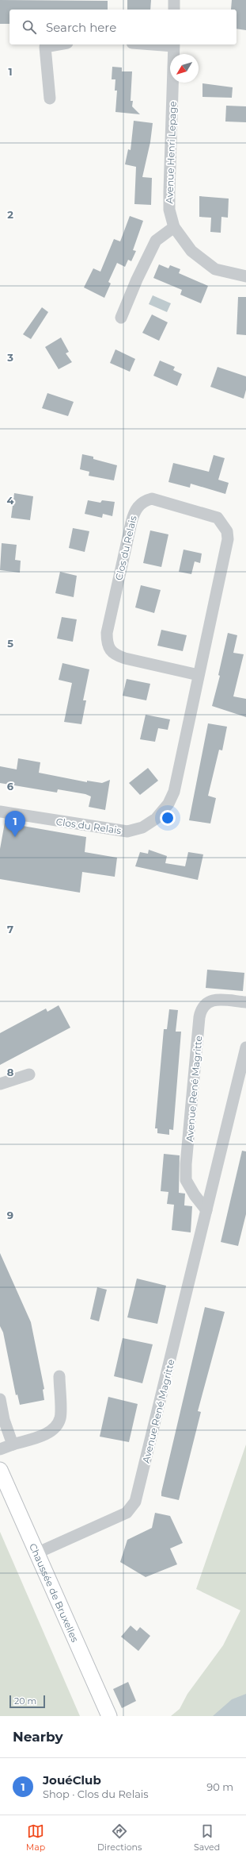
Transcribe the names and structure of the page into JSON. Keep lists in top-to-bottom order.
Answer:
{
  "streets": {
    "main road": ["Chaussée de Bruxelles"],
    "street": ["Avenue Henri Lepage", "Clos du Relais", "Avenue René Magritte"]
  },
  "crossings": [
    ["Avenue René Magritte", "Chaussée de Bruxelles"]
  ],
  "scale_bar": "20 m",
  "north": "bottom left",
  "page": {
    "search": "Search here",
    "pins": "1",
    "scale": "20 m",
    "heading": "Nearby",
    "list": [
      {
        "mark": "1",
        "name": "JouéClub",
        "note": "Shop · Clos du Relais",
        "value": "90 m"
      }
    ],
    "nav": ["Map", "Directions", "Saved"]
  },
  "grid": {
    "rows": [
      "1",
      "2",
      "3",
      "4",
      "5",
      "6",
      "7",
      "8",
      "9"
    ]
  }
}
